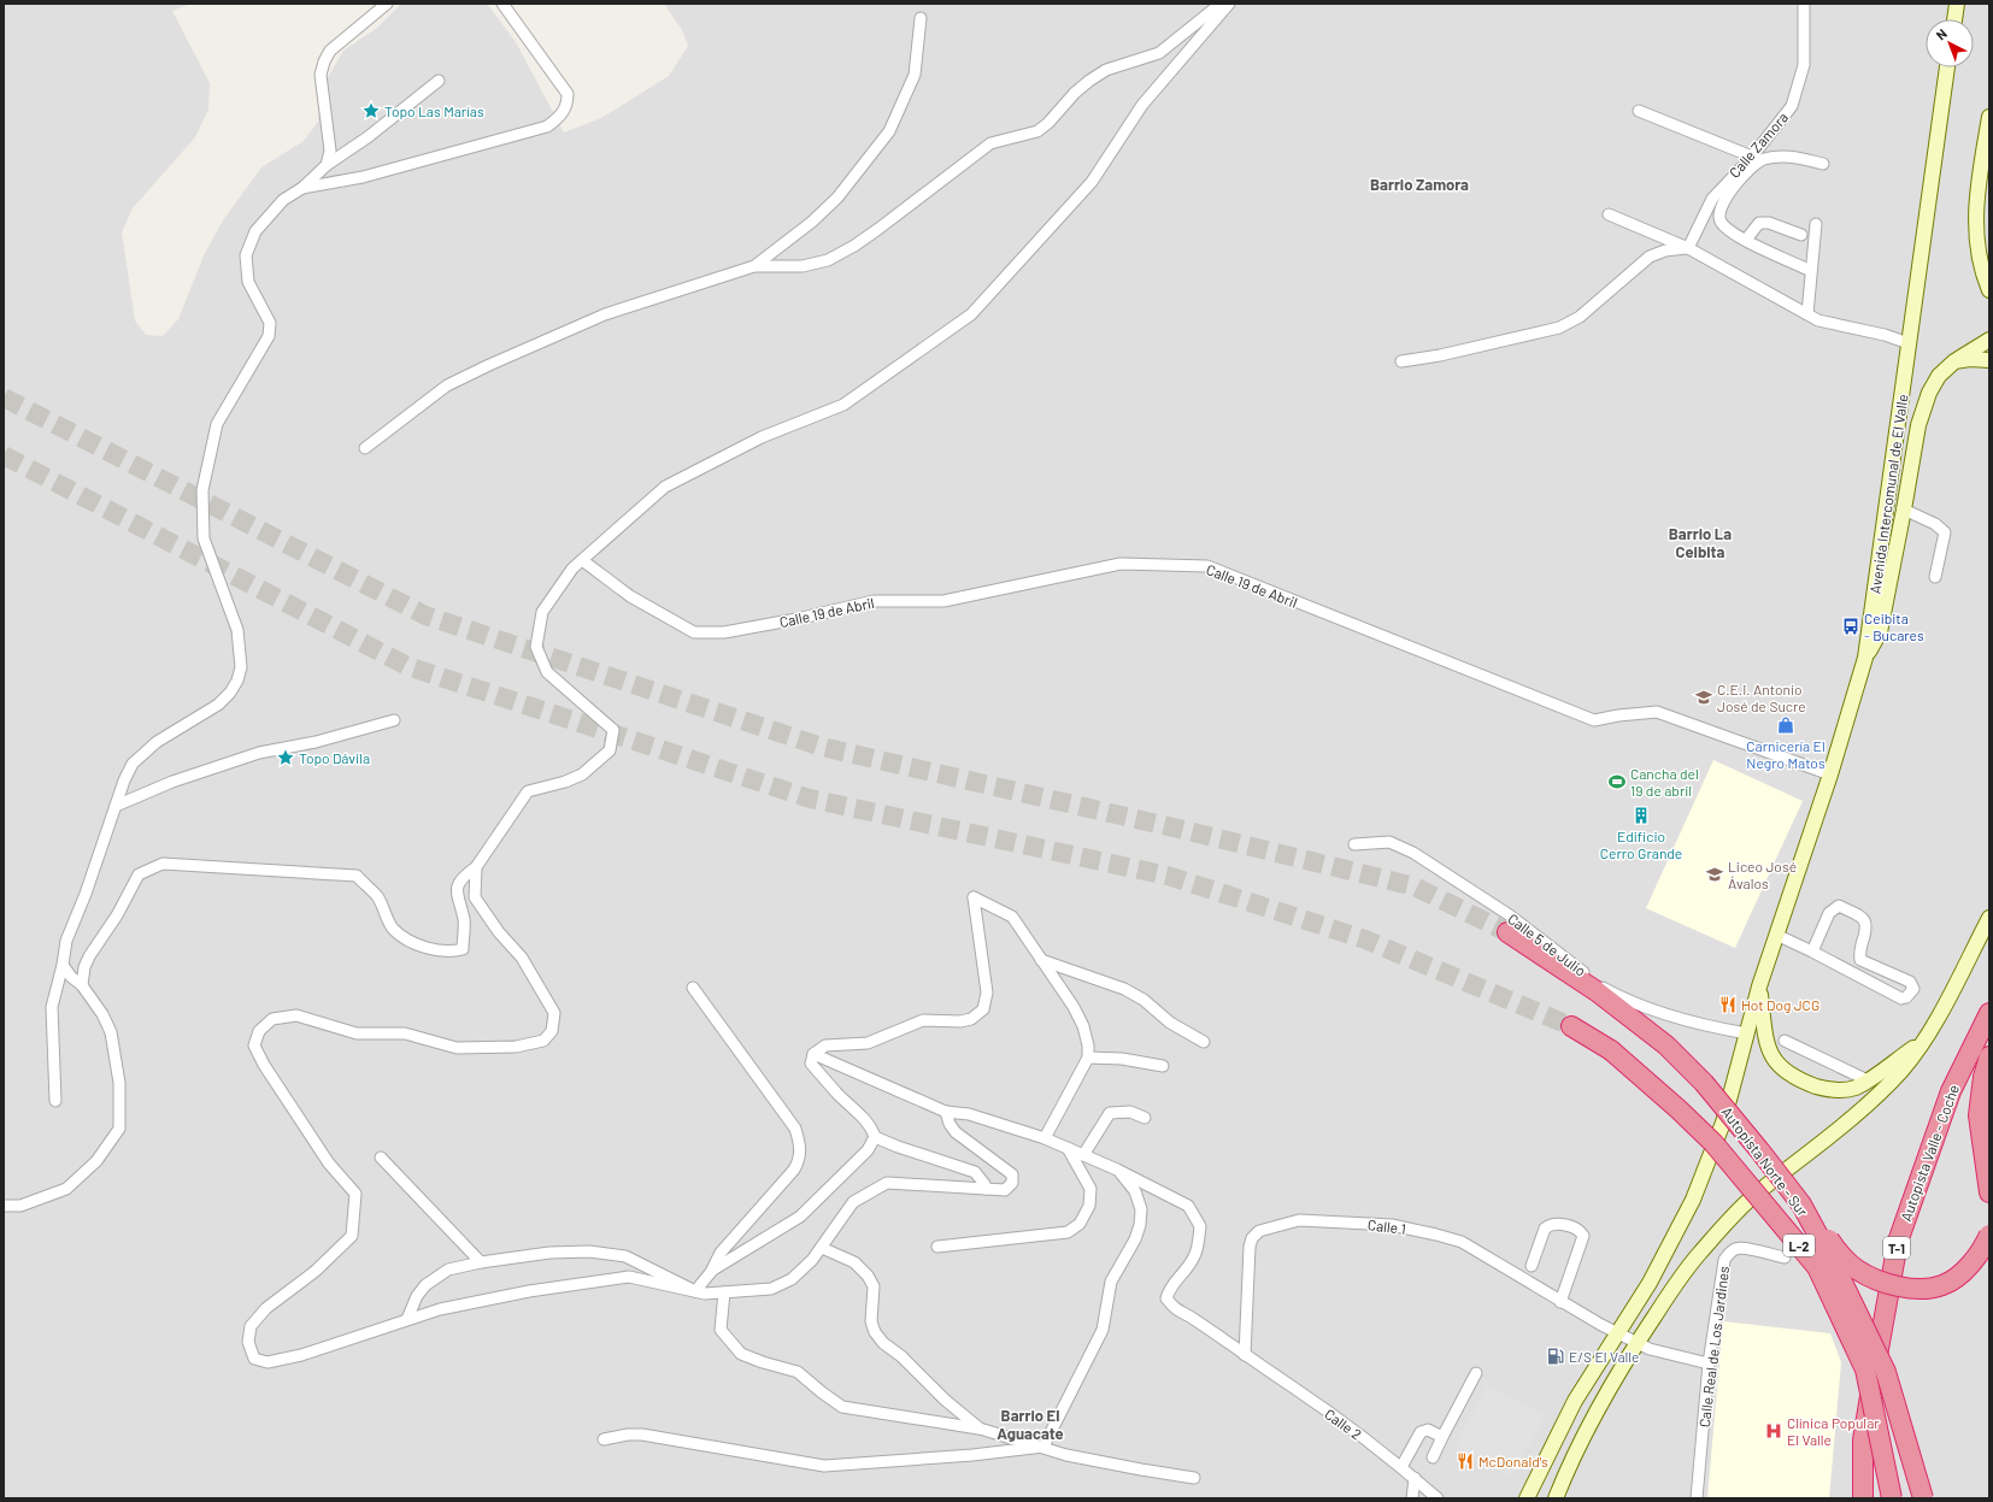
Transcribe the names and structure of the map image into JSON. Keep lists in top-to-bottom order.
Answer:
{
  "streets": {
    "highway": [
      "Autopista Valle - Coche",
      "Autopista Norte - Sur",
      "L-2",
      "T-1"
    ],
    "main road": ["Avenida Intercomunal de El Valle"],
    "street": [
      "Calle Zamora",
      "Calle 19 de Abril",
      "Calle 5 de Julio",
      "Calle 1",
      "Calle Real de Los Jardines",
      "Calle 2"
    ]
  },
  "crossings": [
    ["Avenida Intercomunal de El Valle", "Calle 19 de Abril"],
    ["Avenida Intercomunal de El Valle", "Calle 5 de Julio"],
    ["Avenida Intercomunal de El Valle", "Calle 1"],
    ["Calle 1", "Calle 2"]
  ],
  "districts": ["Barrio Zamora", "Barrio La Ceibita", "Barrio El Aguacate"],
  "places": {
    "place": ["Topo Las Marías", "Topo Dávila"],
    "bus stop": ["Ceibita - Bucares"],
    "school or university": ["C.E.I. Antonio José de Sucre", "Liceo José Ávalos"],
    "shop": ["Carnicería El Negro Matos"],
    "sports": ["Cancha del 19 de abril"],
    "building": ["Edificio Cerro Grande"],
    "restaurant": ["Hot Dog JCG", "McDonald's"],
    "fuel station": ["E/S El Valle"],
    "hospital": ["Clínica Popular El Valle"]
  },
  "north": "top left"
}
